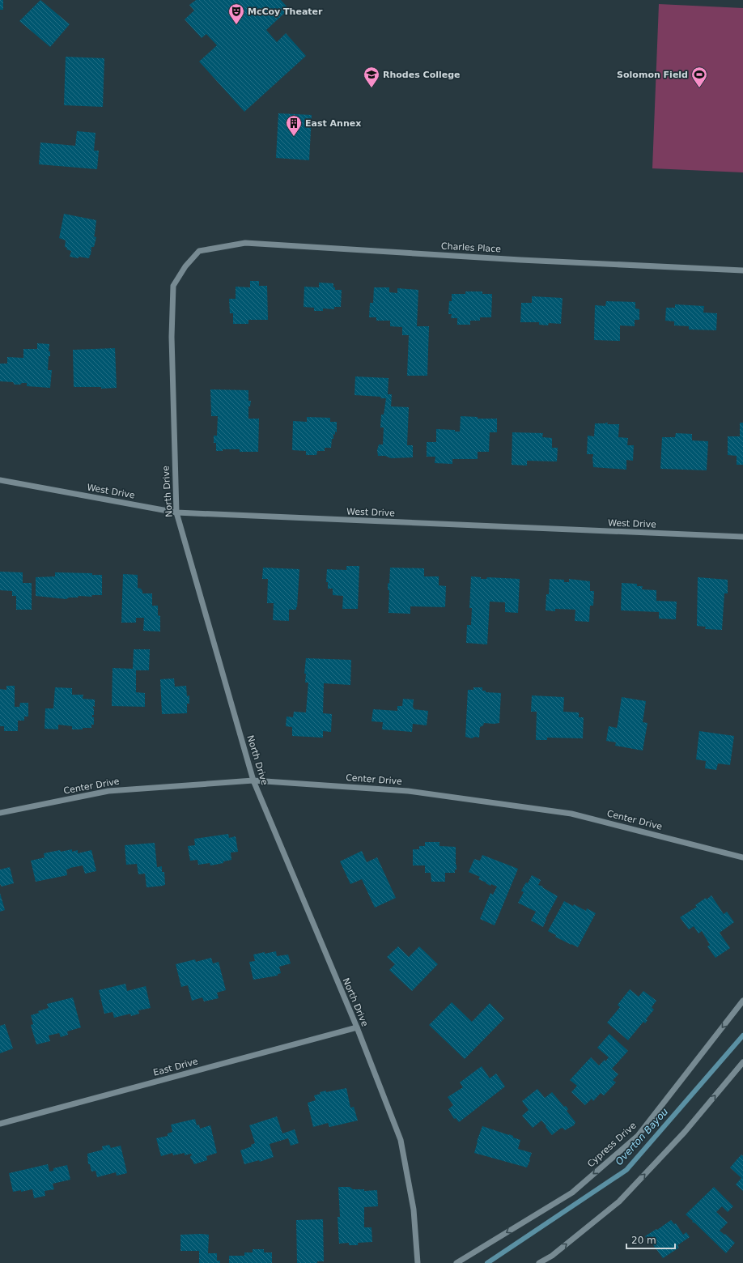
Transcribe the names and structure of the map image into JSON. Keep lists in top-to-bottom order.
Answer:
{
  "streets": {
    "street": [
      "Charles Place",
      "West Drive",
      "North Drive",
      "Center Drive",
      "East Drive",
      "Cypress Drive"
    ]
  },
  "crossings": [
    ["Charles Place", "North Drive"],
    ["West Drive", "North Drive"],
    ["North Drive", "Center Drive"],
    ["North Drive", "East Drive"]
  ],
  "water": ["Overton Bayou"],
  "places": {
    "theatre": ["McCoy Theater"],
    "school or university": ["Rhodes College"],
    "sports": ["Solomon Field"],
    "building": ["East Annex"]
  },
  "scale_bar": "20 m"
}
